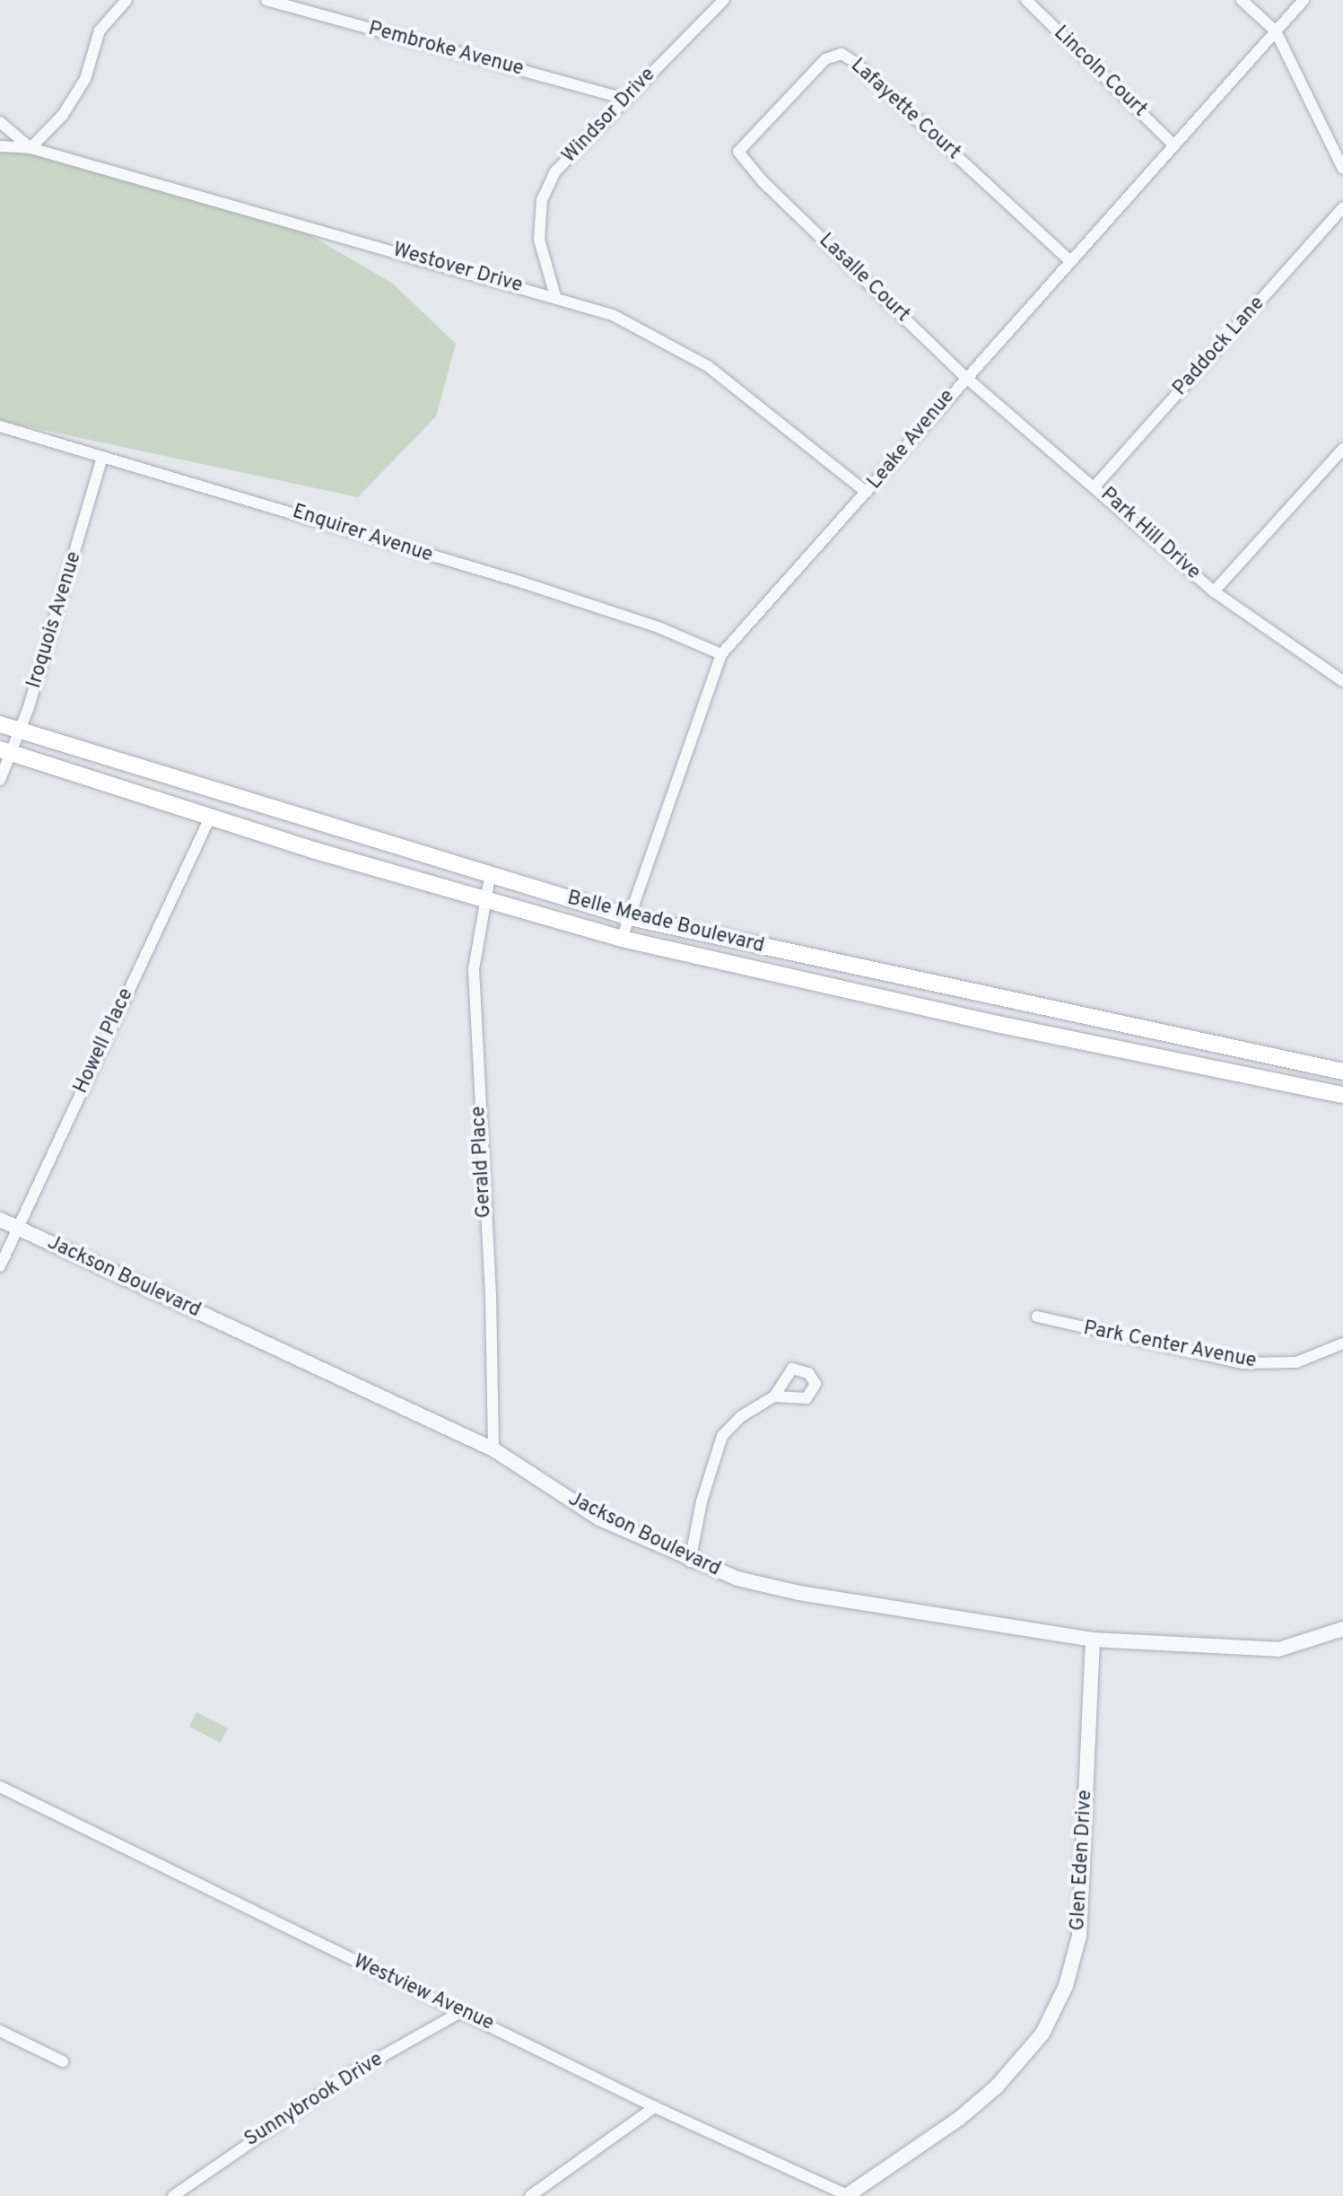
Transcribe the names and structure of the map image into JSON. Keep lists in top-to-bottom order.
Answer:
{
  "streets": {
    "main road": ["Belle Meade Boulevard"],
    "street": [
      "Pembroke Avenue",
      "Lincoln Court",
      "Lafayette Court",
      "Windsor Drive",
      "Westover Drive",
      "Lasalle Court",
      "Paddock Lane",
      "Leake Avenue",
      "Enquirer Avenue",
      "Park Hill Drive",
      "Iroquois Avenue",
      "Howell Place",
      "Gerald Place",
      "Jackson Boulevard",
      "Park Center Avenue",
      "Glen Eden Drive",
      "Westview Avenue",
      "Sunnybrook Drive"
    ]
  },
  "crossings": [
    ["Pembroke Avenue", "Windsor Drive"],
    ["Lincoln Court", "Leake Avenue"],
    ["Lafayette Court", "Lasalle Court"],
    ["Lafayette Court", "Leake Avenue"],
    ["Windsor Drive", "Westover Drive"],
    ["Westover Drive", "Leake Avenue"],
    ["Lasalle Court", "Leake Avenue"],
    ["Lasalle Court", "Park Hill Drive"],
    ["Paddock Lane", "Park Hill Drive"],
    ["Leake Avenue", "Enquirer Avenue"],
    ["Leake Avenue", "Park Hill Drive"],
    ["Leake Avenue", "Belle Meade Boulevard"],
    ["Enquirer Avenue", "Iroquois Avenue"],
    ["Iroquois Avenue", "Belle Meade Boulevard"],
    ["Belle Meade Boulevard", "Howell Place"],
    ["Belle Meade Boulevard", "Gerald Place"],
    ["Howell Place", "Jackson Boulevard"],
    ["Gerald Place", "Jackson Boulevard"],
    ["Jackson Boulevard", "Glen Eden Drive"],
    ["Glen Eden Drive", "Westview Avenue"],
    ["Westview Avenue", "Sunnybrook Drive"]
  ]
}
